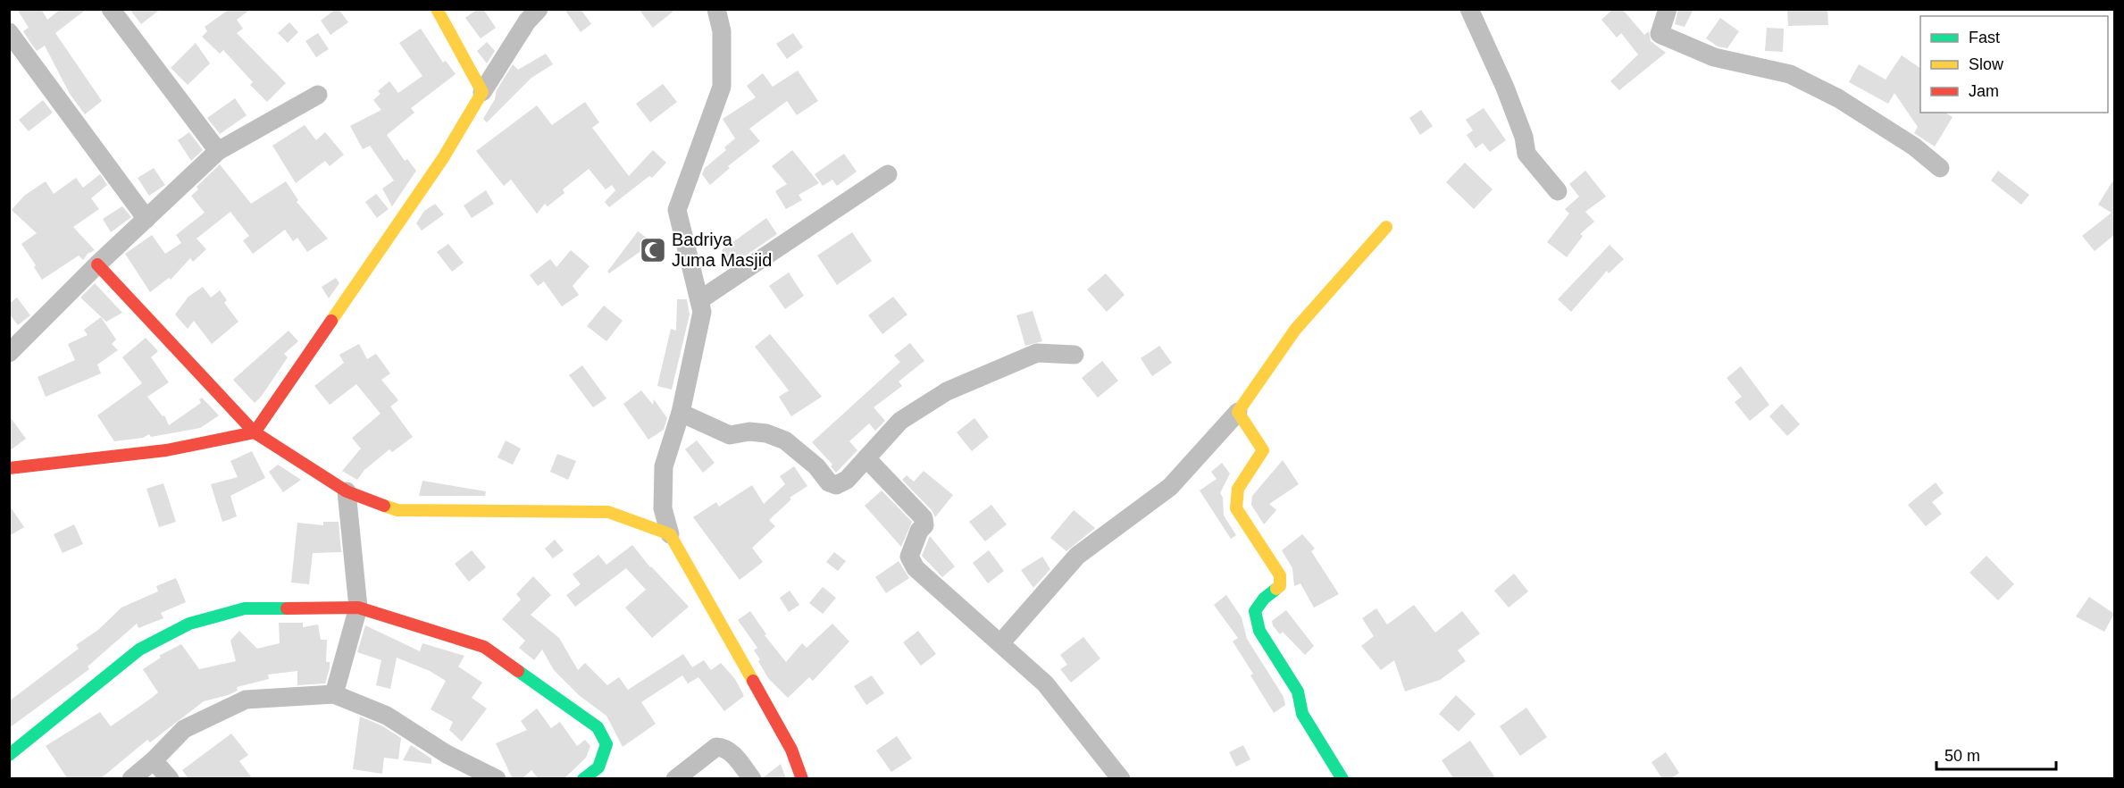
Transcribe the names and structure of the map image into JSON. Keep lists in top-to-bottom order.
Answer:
{
  "places": {
    "mosque": ["Badriya Juma Masjid"]
  },
  "legend": ["Fast", "Slow", "Jam"],
  "scale_bar": "50 m"
}
